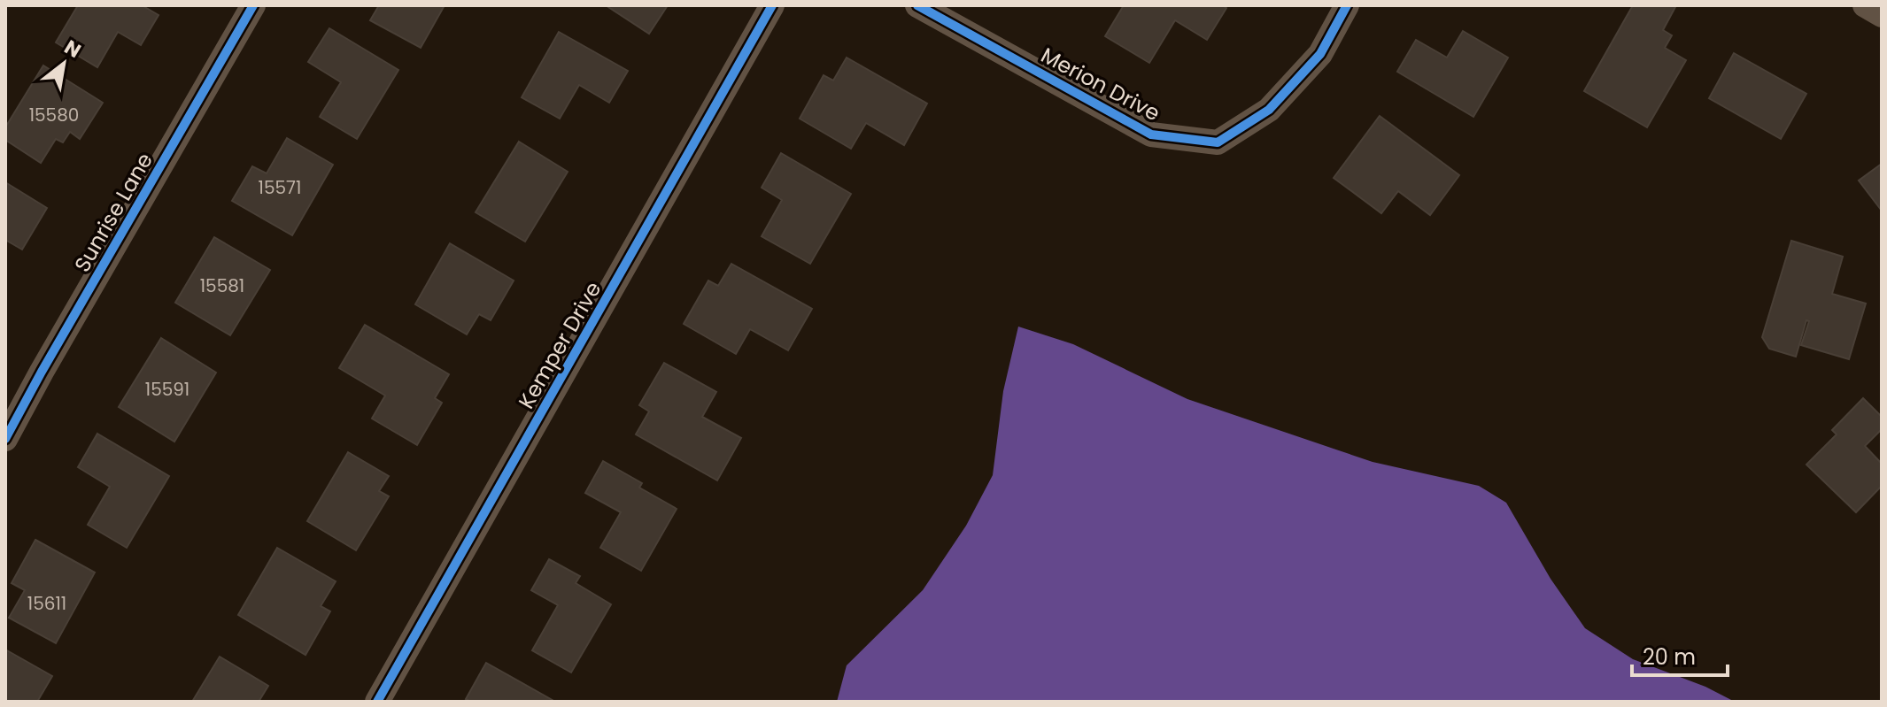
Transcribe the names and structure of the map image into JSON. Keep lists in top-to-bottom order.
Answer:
{
  "streets": {
    "street": ["Merion Drive", "Sunrise Lane", "Kemper Drive"]
  },
  "house_numbers": [
    "15580",
    "15571",
    "15581",
    "15591",
    "15611"
  ],
  "scale_bar": "20 m",
  "north": "top right"
}
